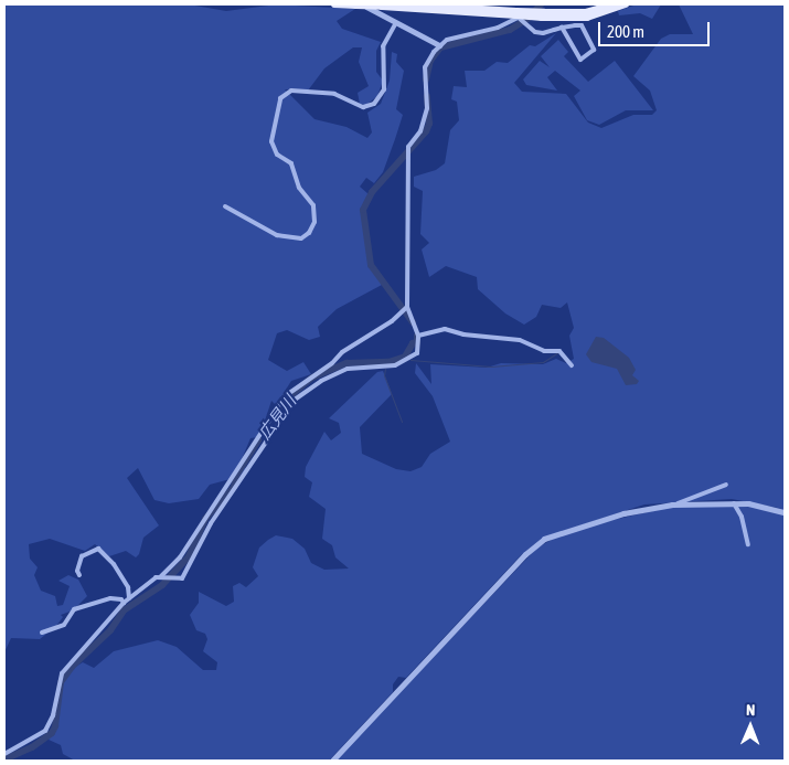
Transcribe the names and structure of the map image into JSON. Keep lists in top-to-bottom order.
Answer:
{
  "water": ["広見川"],
  "scale_bar": "200 m",
  "north": "top"
}
